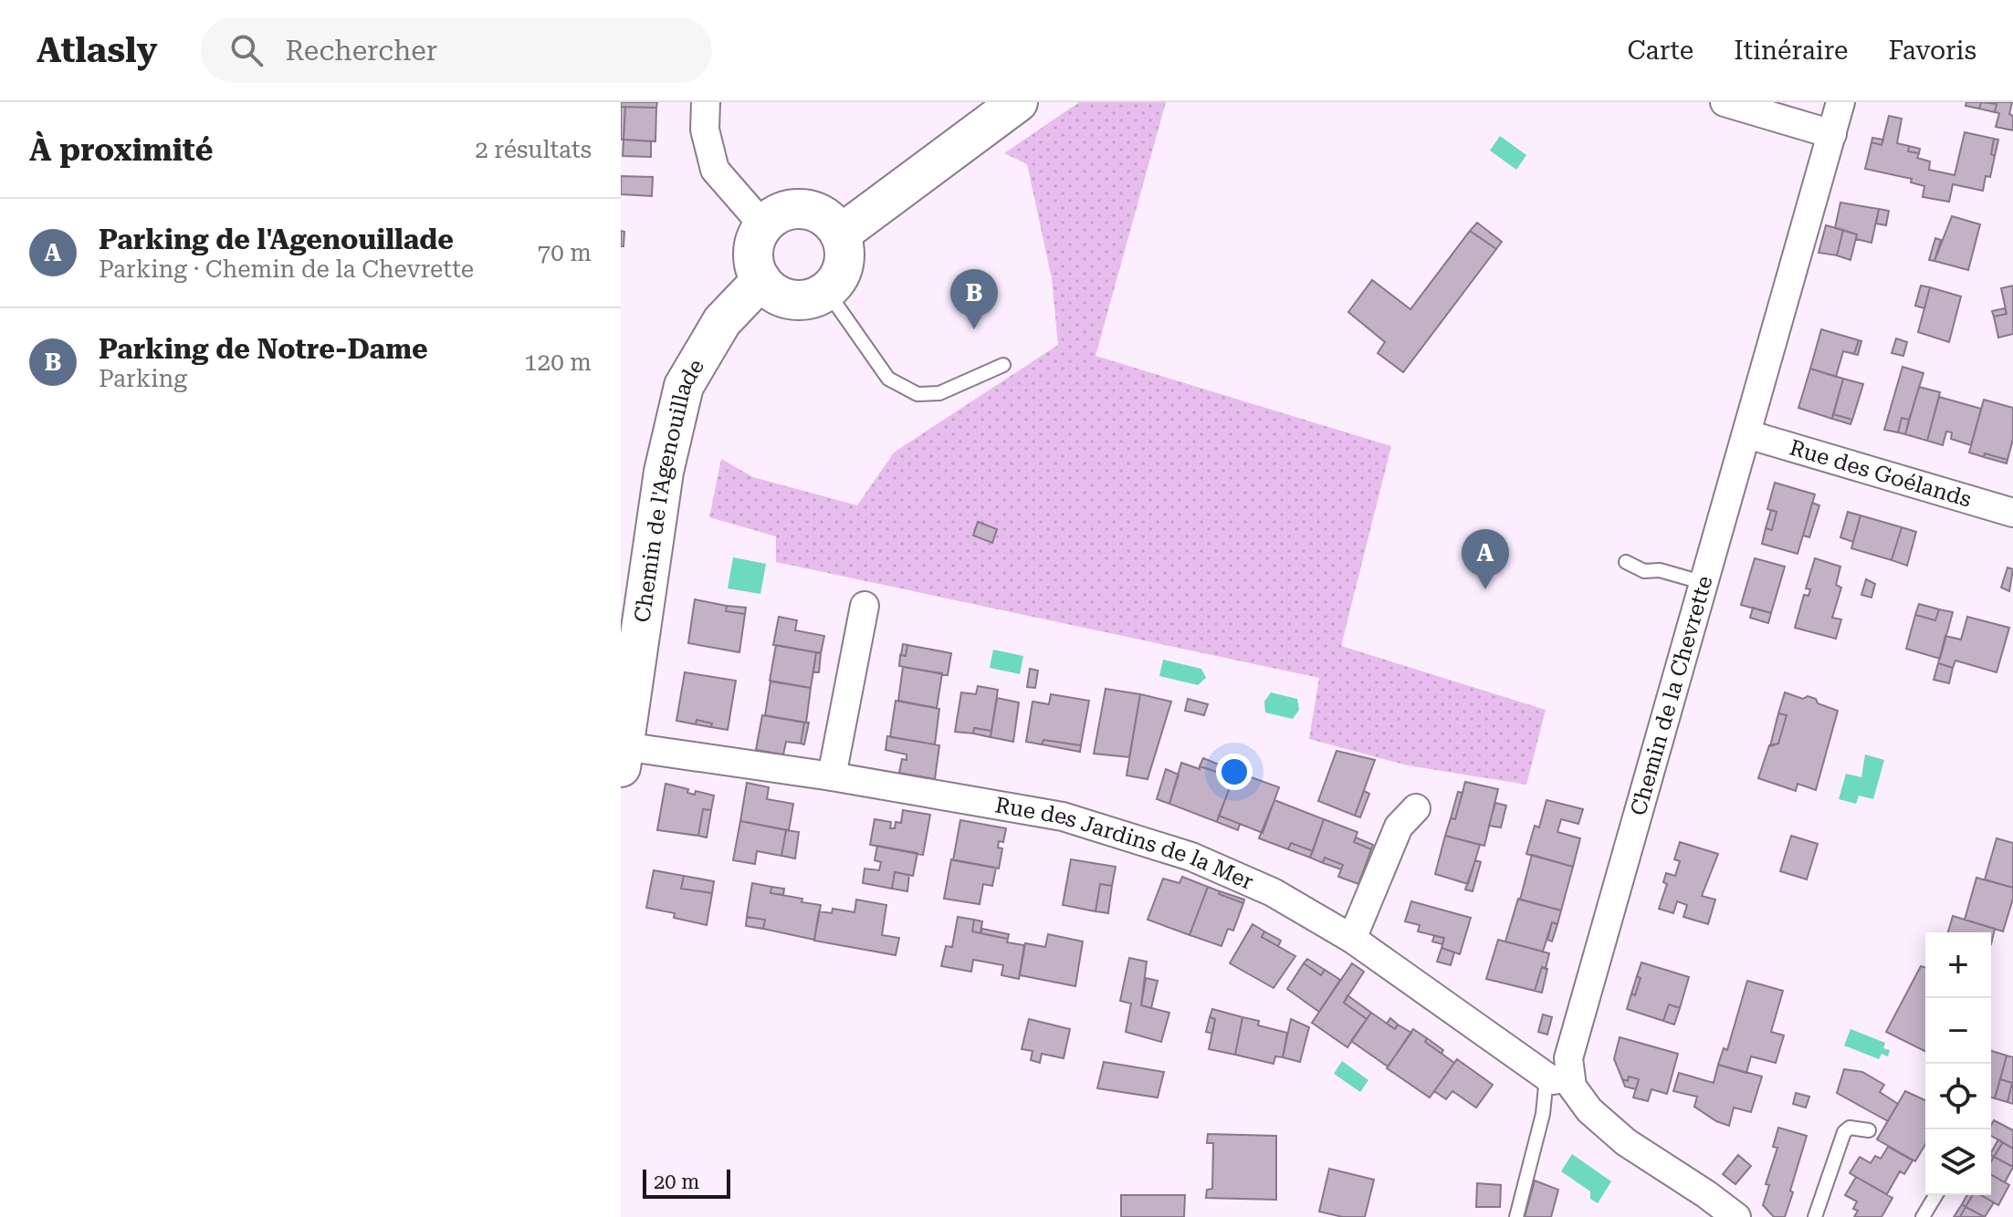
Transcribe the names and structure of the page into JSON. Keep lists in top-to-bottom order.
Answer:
{
  "streets": {
    "street": [
      "Rue des Goélands",
      "Chemin de l'Agenouillade",
      "Chemin de la Chevrette",
      "Rue des Jardins de la Mer"
    ]
  },
  "crossings": [
    ["Rue des Goélands", "Chemin de la Chevrette"],
    ["Chemin de l'Agenouillade", "Rue des Jardins de la Mer"],
    ["Chemin de la Chevrette", "Rue des Jardins de la Mer"]
  ],
  "scale_bar": "20 m",
  "page": {
    "header": "Atlasly",
    "search": "Rechercher",
    "nav": ["Carte", "Itinéraire", "Favoris"],
    "heading": ["À proximité", "2 résultats"],
    "list": [
      {
        "mark": "A",
        "name": "Parking de l'Agenouillade",
        "note": "Parking · Chemin de la Chevrette",
        "value": "70 m"
      },
      {
        "mark": "B",
        "name": "Parking de Notre-Dame",
        "note": "Parking",
        "value": "120 m"
      }
    ],
    "pins": ["B", "A"],
    "map_buttons": ["+", "−"],
    "scale": "20 m"
  }
}
